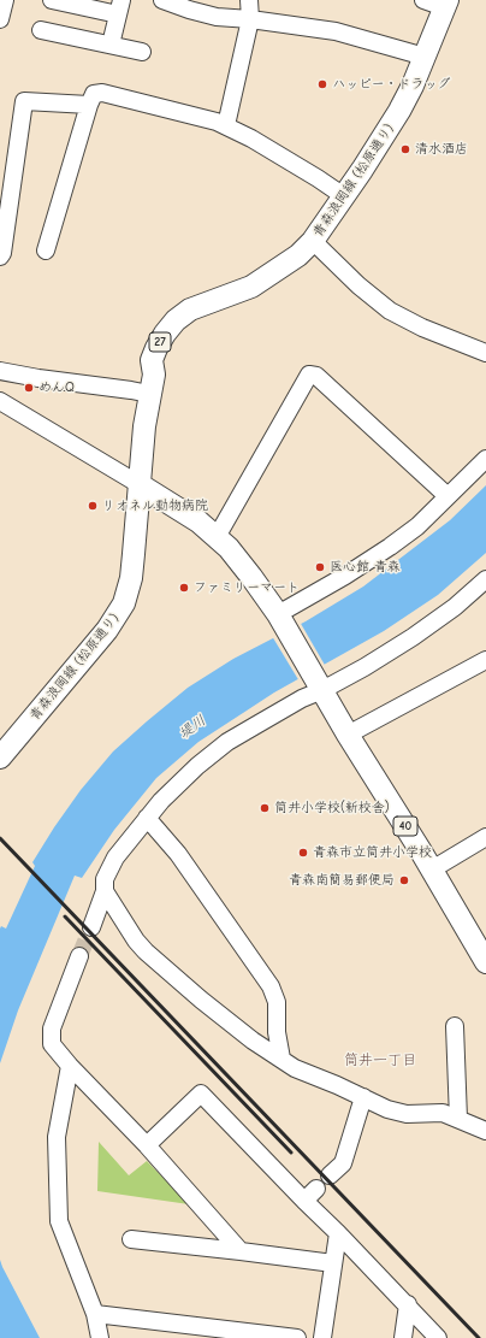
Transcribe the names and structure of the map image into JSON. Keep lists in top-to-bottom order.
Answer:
{
  "streets": {
    "main road": ["青森浪岡線 (松原通り)", "27", "40"]
  },
  "crossings": [
    ["青森浪岡線 (松原通り)", "40"]
  ],
  "districts": ["筒井一丁目"],
  "water": ["堤川"],
  "places": [
    "ハッピー・ドラッグ",
    "清水酒店",
    "めんQ",
    "リオネル動物病院",
    "医心館 青森",
    "ファミリーマート",
    "筒井小学校(新校舎)",
    "青森市立筒井小学校",
    "青森南簡易郵便局"
  ]
}
